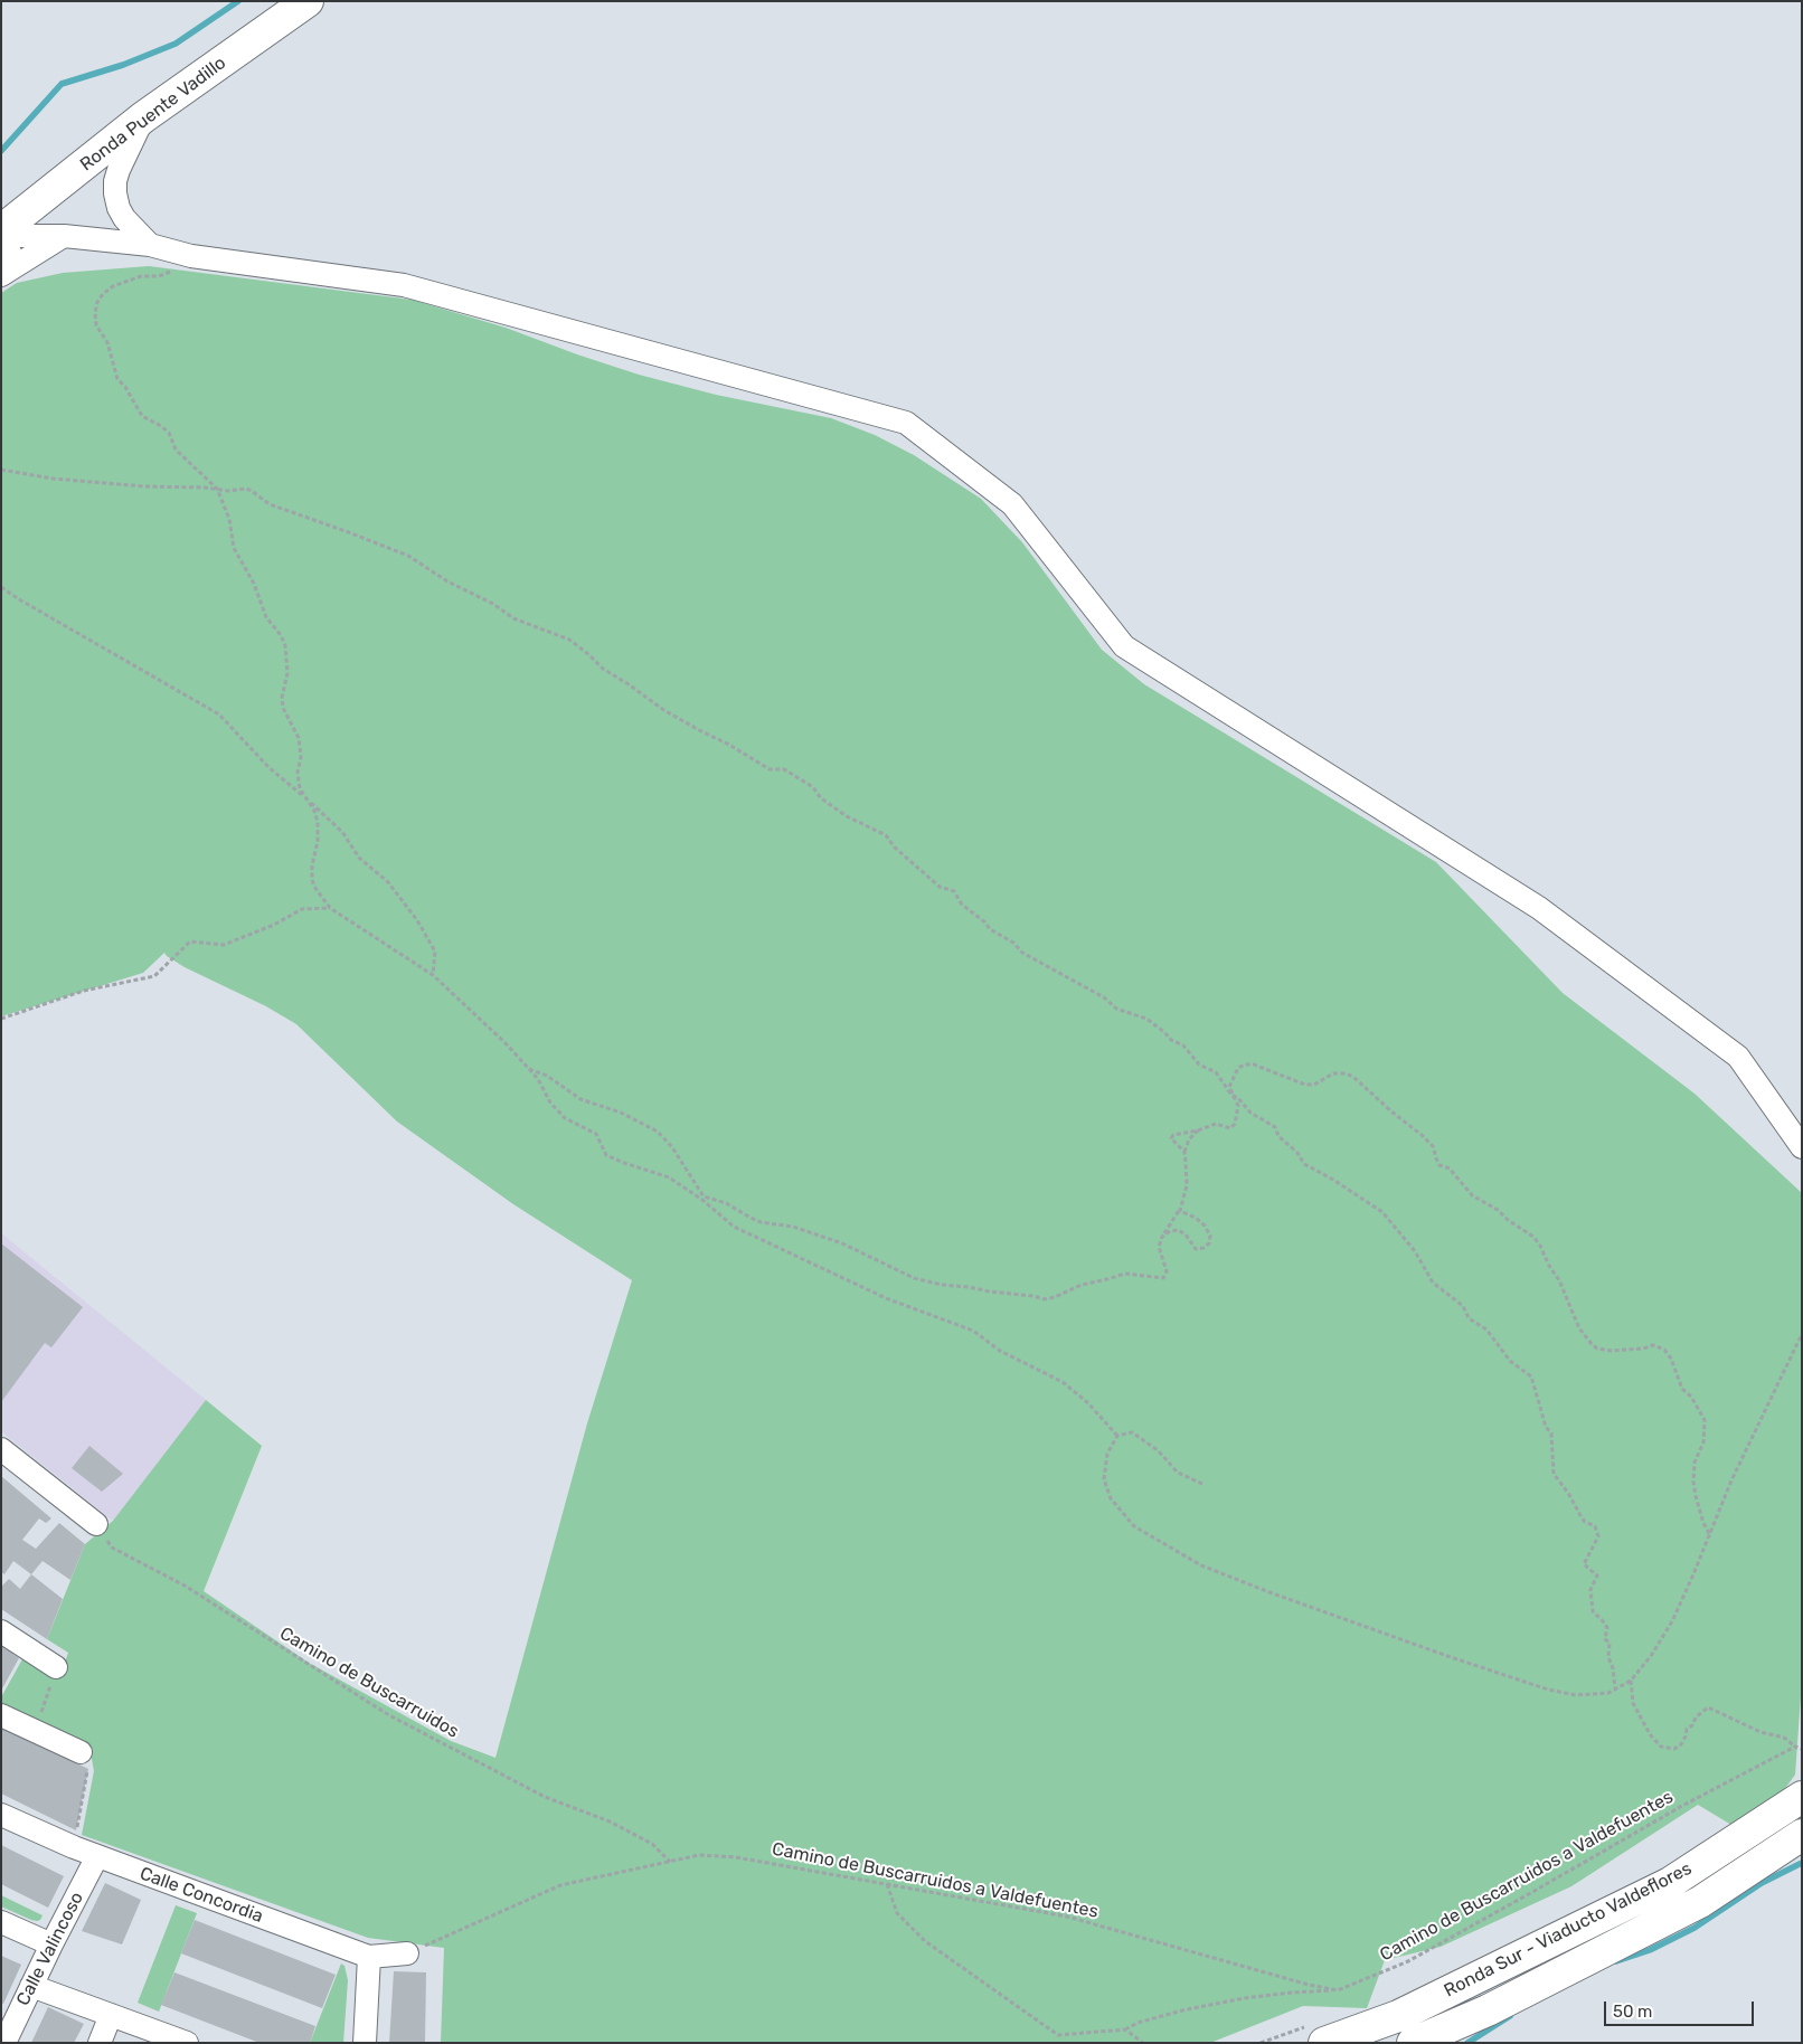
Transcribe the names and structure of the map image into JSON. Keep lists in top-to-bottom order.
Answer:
{
  "streets": {
    "main road": ["Ronda Puente Vadillo", "Ronda Sur - Viaducto Valdeflores"],
    "street": ["Calle Concordia", "Calle Valincoso"],
    "path": ["Camino de Buscarruidos", "Camino de Buscarruidos a Valdefuentes"]
  },
  "crossings": [
    ["Camino de Buscarruidos", "Camino de Buscarruidos a Valdefuentes"],
    ["Camino de Buscarruidos a Valdefuentes", "Calle Concordia"],
    ["Calle Concordia", "Calle Valincoso"]
  ],
  "scale_bar": "50 m"
}
